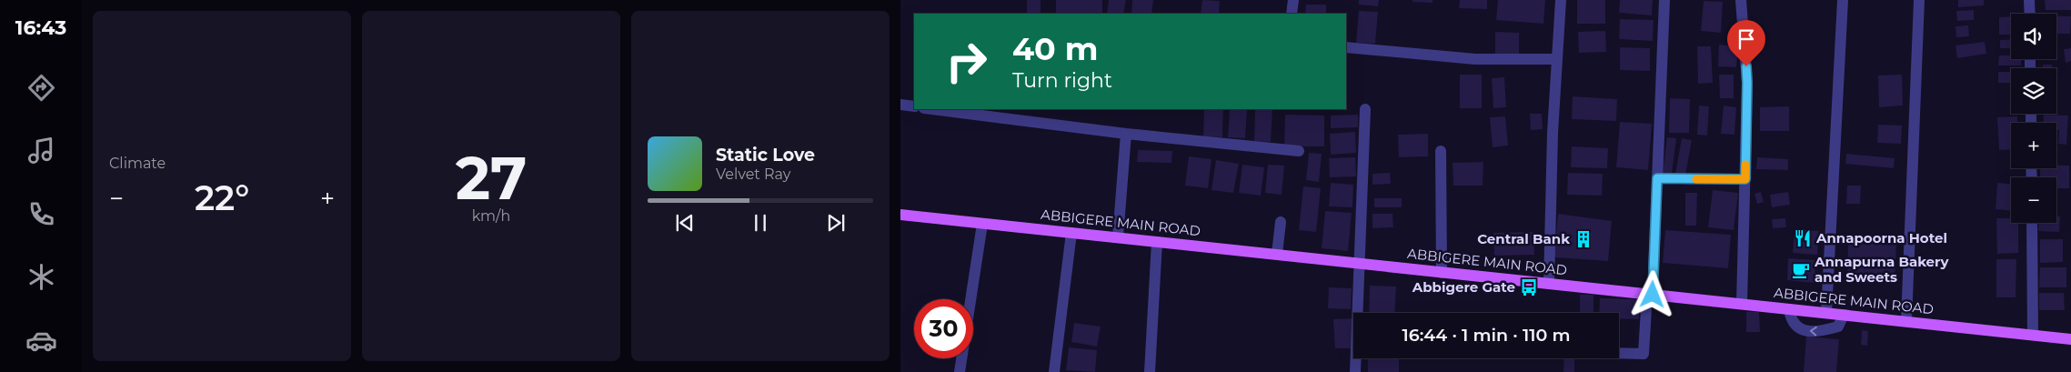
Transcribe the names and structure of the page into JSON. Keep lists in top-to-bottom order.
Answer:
{
  "streets": {
    "main road": ["ABBIGERE MAIN ROAD"]
  },
  "places": {
    "restaurant": ["Annapoorna Hotel"],
    "building": ["Central Bank"],
    "cafe": ["Annapurna Bakery and Sweets"],
    "bus stop": ["Abbigere Gate"]
  },
  "page": {
    "tabs": "16:43",
    "tile": [
      "Climate",
      ["27", "km/h"]
    ],
    "map_buttons": ["+", "−"],
    "turn": ["40 m", "Turn right"],
    "song": ["Static Love", "Velvet Ray"],
    "heat": ["−", "22°", "+"],
    "limit": "30",
    "trip": "16:44 · 1 min · 110 m"
  }
}
